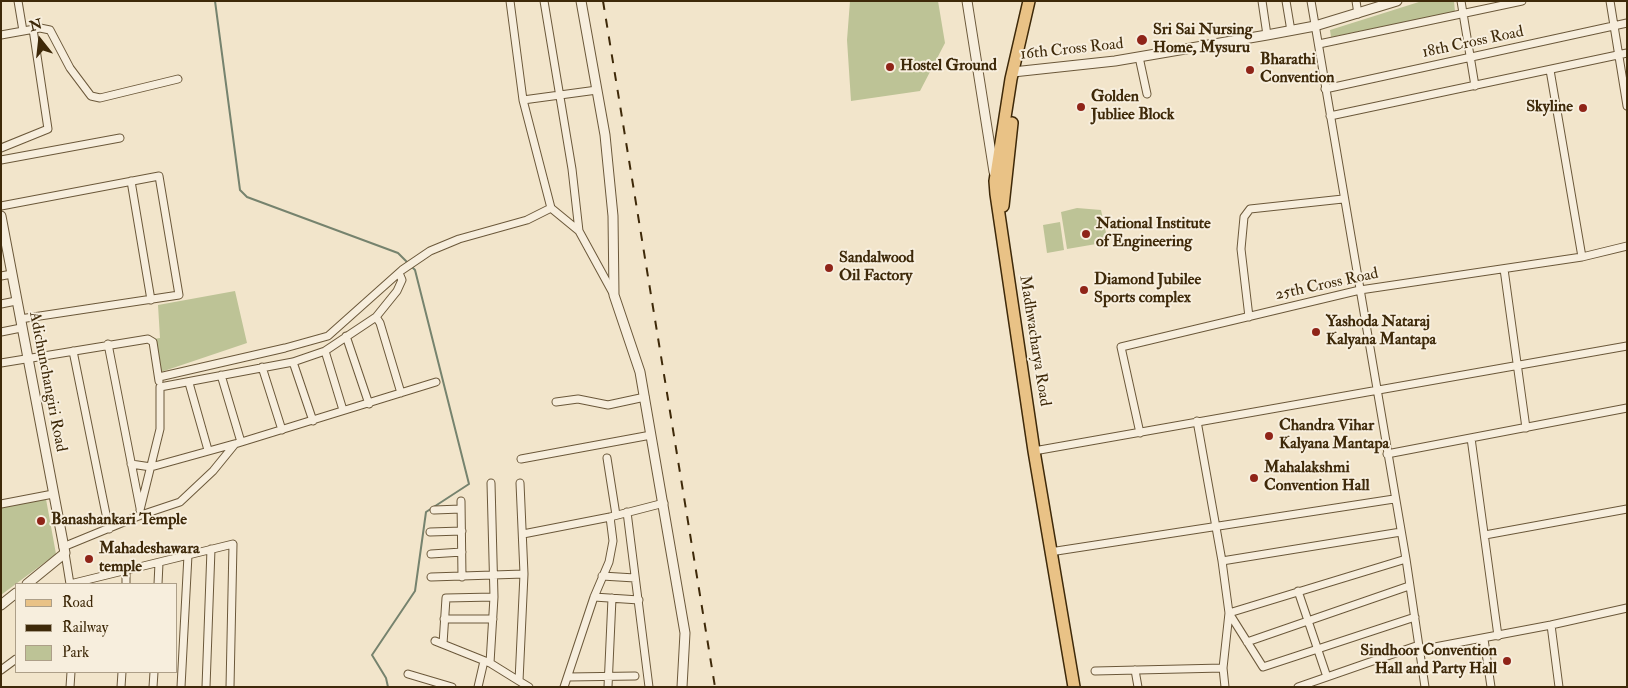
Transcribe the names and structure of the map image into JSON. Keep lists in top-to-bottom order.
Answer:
{
  "streets": {
    "main road": ["Madhwacharya Road"],
    "street": [
      "18th Cross Road",
      "16th Cross Road",
      "25th Cross Road",
      "Adichunchangiri Road"
    ]
  },
  "crossings": [
    ["16th Cross Road", "Madhwacharya Road"]
  ],
  "places": [
    "Sri Sai Nursing Home, Mysuru",
    "Hostel Ground",
    "Bharathi Convention",
    "Golden Jubliee Block",
    "Skyline",
    "National Institute of Engineering",
    "Sandalwood Oil Factory",
    "Diamond Jubilee Sports complex",
    "Yashoda Nataraj Kalyana Mantapa",
    "Chandra Vihar Kalyana Mantapa",
    "Mahalakshmi Convention Hall",
    "Banashankari Temple",
    "Mahadeshawara temple",
    "Sindhoor Convention Hall and Party Hall"
  ],
  "legend": ["Road", "Railway", "Park"],
  "north": "top"
}
